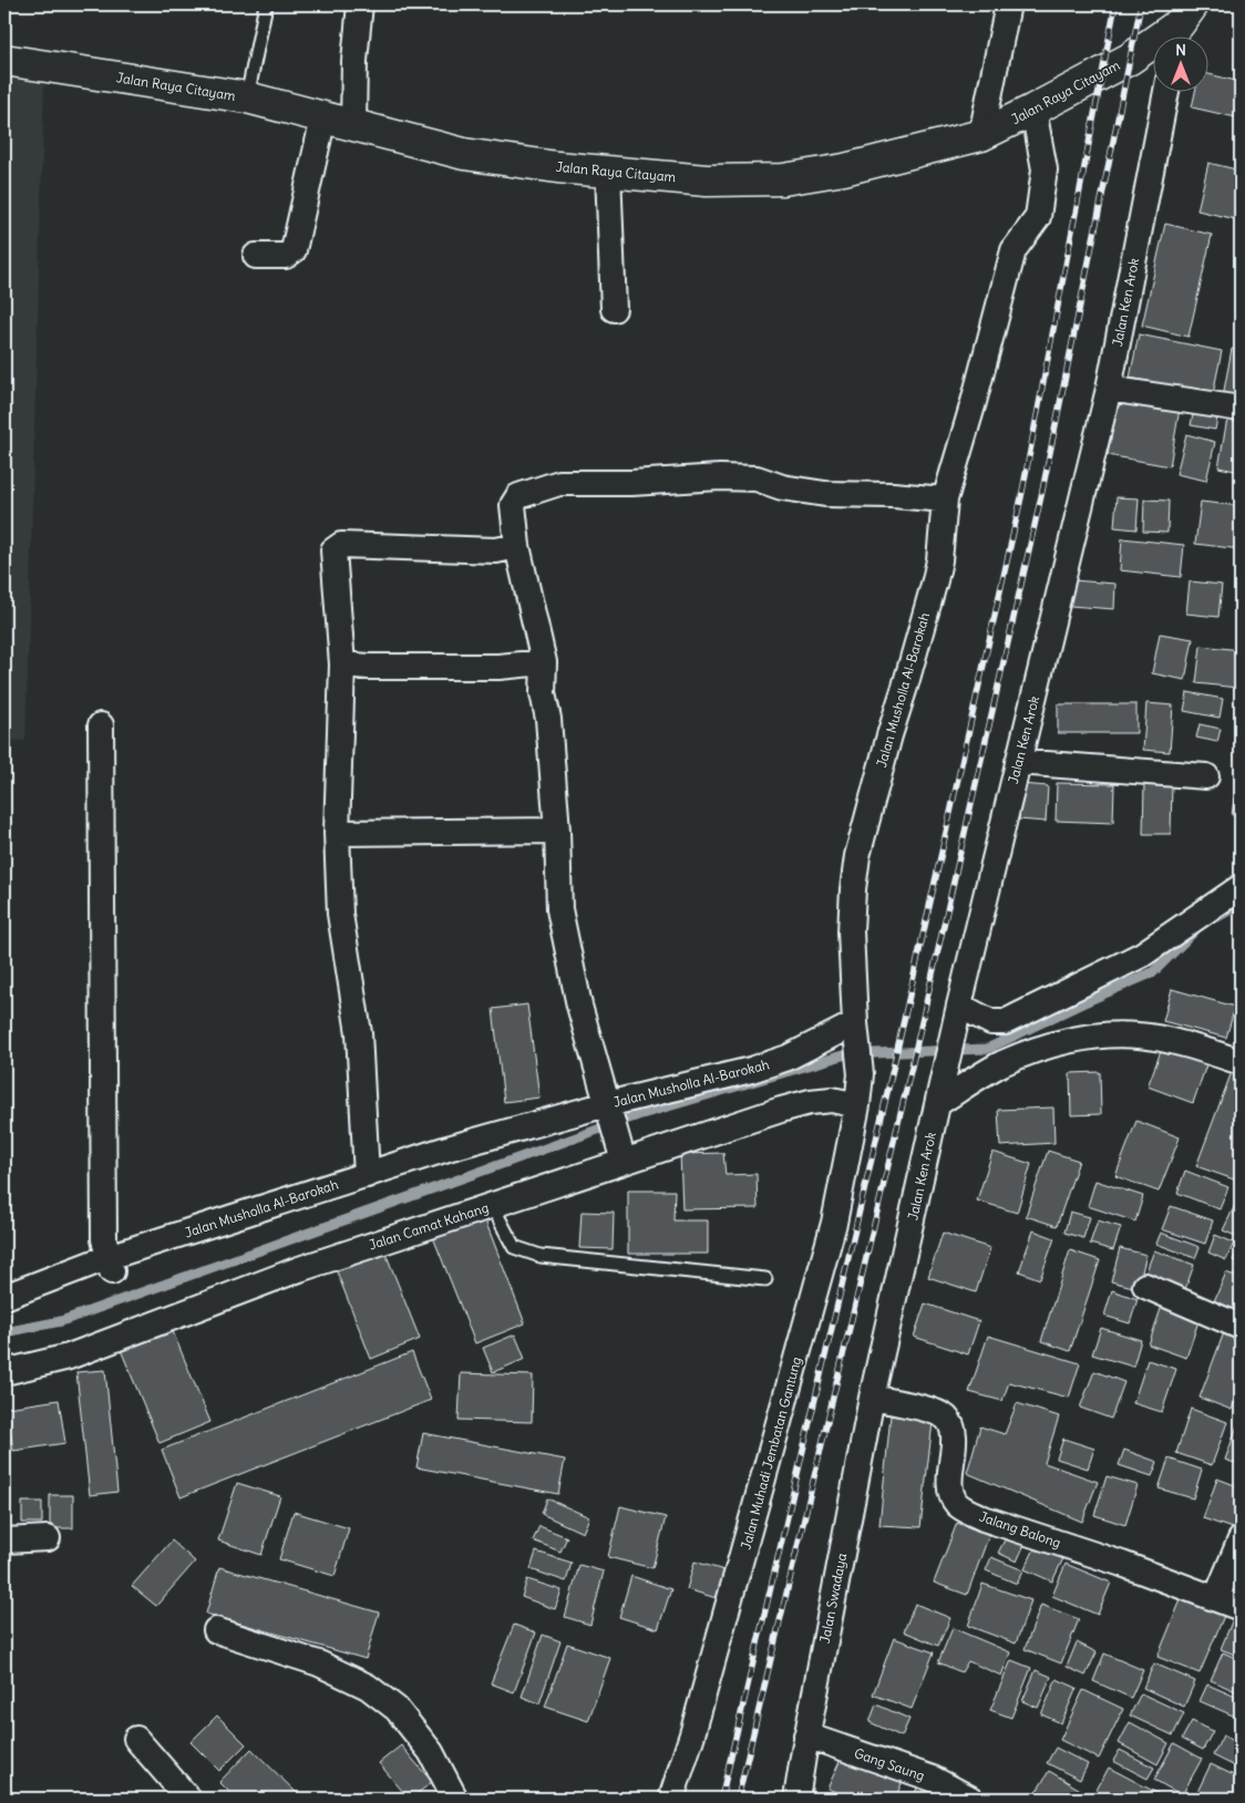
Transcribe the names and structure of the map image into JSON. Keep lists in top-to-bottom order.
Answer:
{
  "streets": {
    "main road": ["Jalan Raya Citayam"],
    "street": [
      "Jalan Ken Arok",
      "Jalan Musholla Al-Barokah",
      "Jalan Camat Kahang",
      "Jalan Muhadi Jembatan Gantung",
      "Jalang Balong",
      "Jalan Swadaya",
      "Gang Saung"
    ]
  },
  "crossings": [
    ["Jalan Raya Citayam", "Jalan Musholla Al-Barokah"],
    ["Jalan Ken Arok", "Jalang Balong"],
    ["Jalan Ken Arok", "Jalan Swadaya"],
    ["Jalan Musholla Al-Barokah", "Jalan Muhadi Jembatan Gantung"],
    ["Jalan Camat Kahang", "Jalan Muhadi Jembatan Gantung"],
    ["Jalang Balong", "Jalan Swadaya"],
    ["Jalan Swadaya", "Gang Saung"]
  ],
  "north": "top"
}
